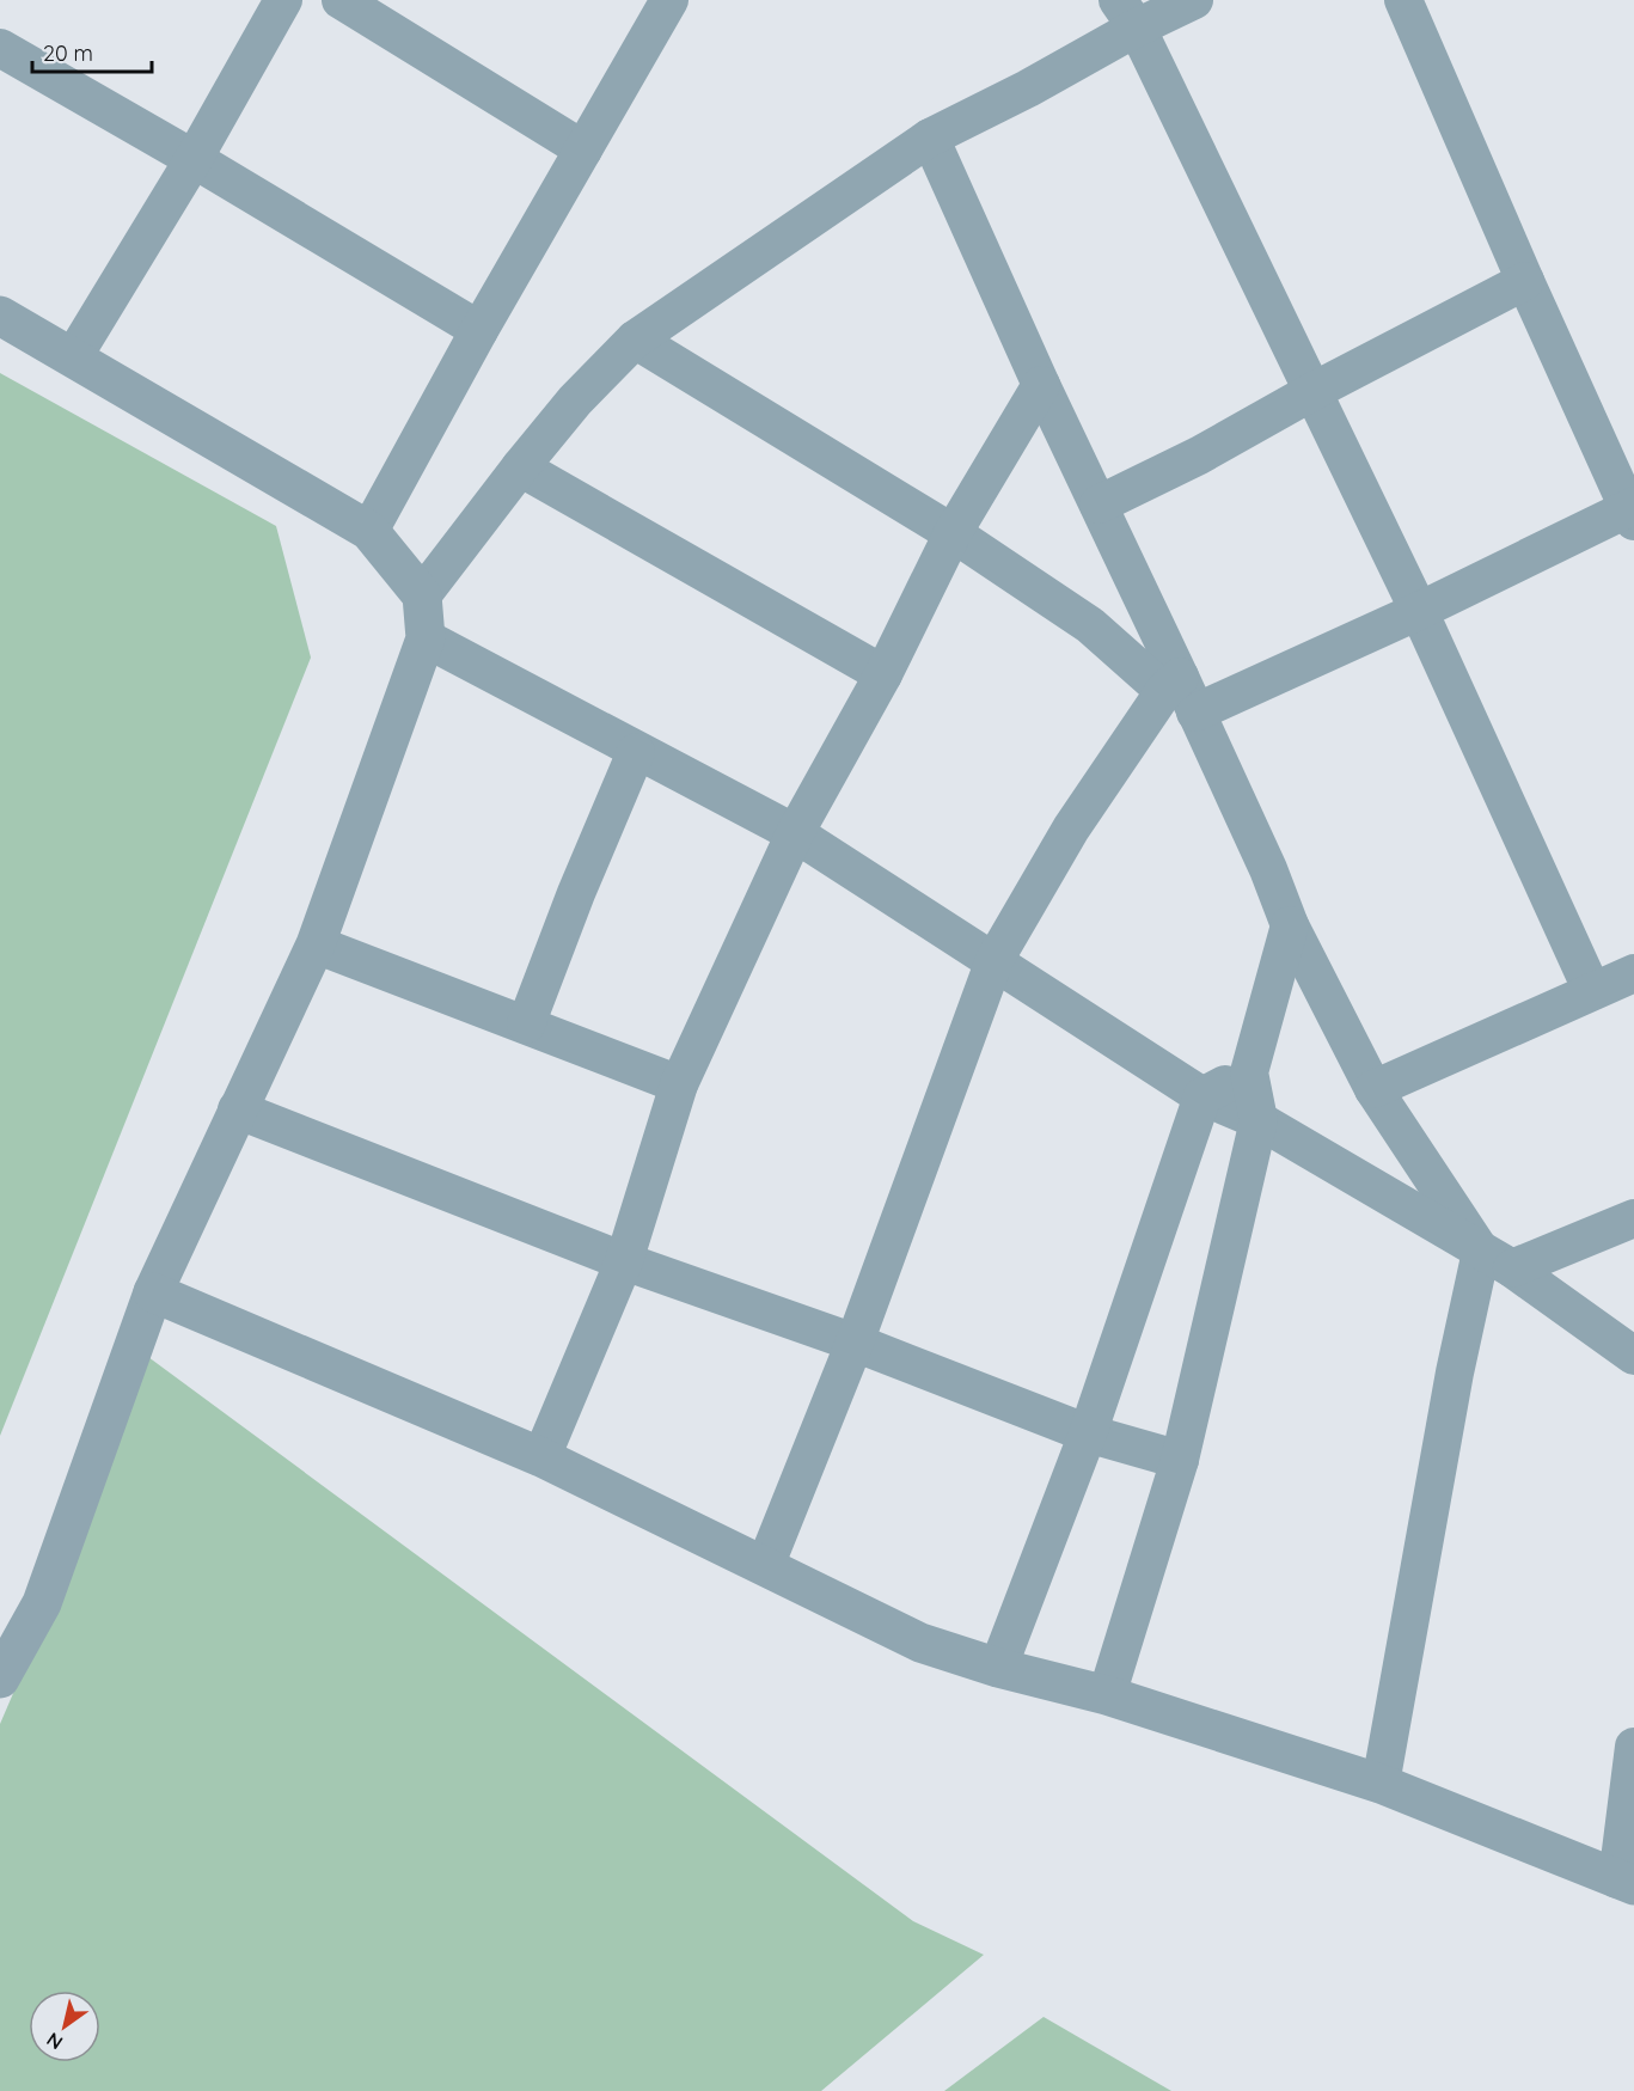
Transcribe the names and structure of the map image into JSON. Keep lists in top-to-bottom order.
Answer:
{
  "scale_bar": "20 m",
  "north": "bottom left"
}
